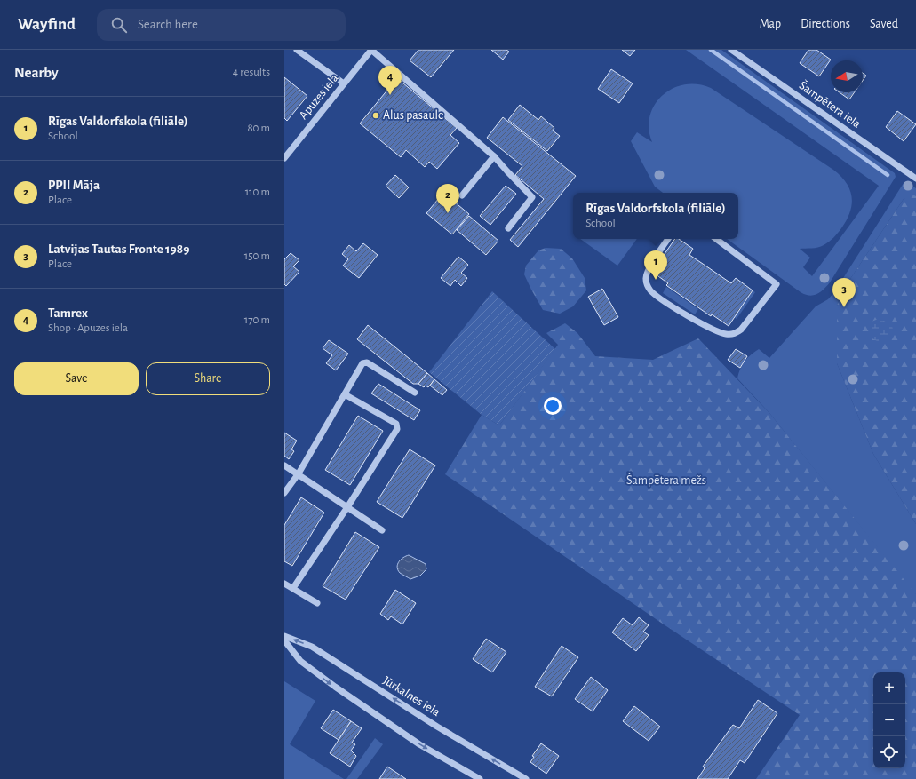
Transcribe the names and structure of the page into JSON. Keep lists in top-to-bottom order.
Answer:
{
  "streets": {
    "street": ["Apuzes iela", "Šampētera iela", "Jūrkalnes iela"]
  },
  "parks": ["Šampētera mežs"],
  "places": ["Alus pasaule"],
  "north": "left",
  "page": {
    "header": "Wayfind",
    "search": "Search here",
    "nav": ["Map", "Directions", "Saved"],
    "heading": ["Nearby", "4 results"],
    "pins": [
      "4",
      "2",
      "1",
      "3"
    ],
    "list": [
      {
        "mark": "1",
        "name": "Rīgas Valdorfskola (filiāle)",
        "note": "School",
        "value": "80 m"
      },
      {
        "mark": "2",
        "name": "PPII Māja",
        "note": "Place",
        "value": "110 m"
      },
      {
        "mark": "3",
        "name": "Latvijas Tautas Fronte 1989",
        "note": "Place",
        "value": "150 m"
      },
      {
        "mark": "4",
        "name": "Tamrex",
        "note": "Shop · Apuzes iela",
        "value": "170 m"
      }
    ],
    "popup": ["Rīgas Valdorfskola (filiāle)", "School"],
    "buttons": ["Save", "Share"],
    "map_buttons": ["+", "−"]
  }
}
